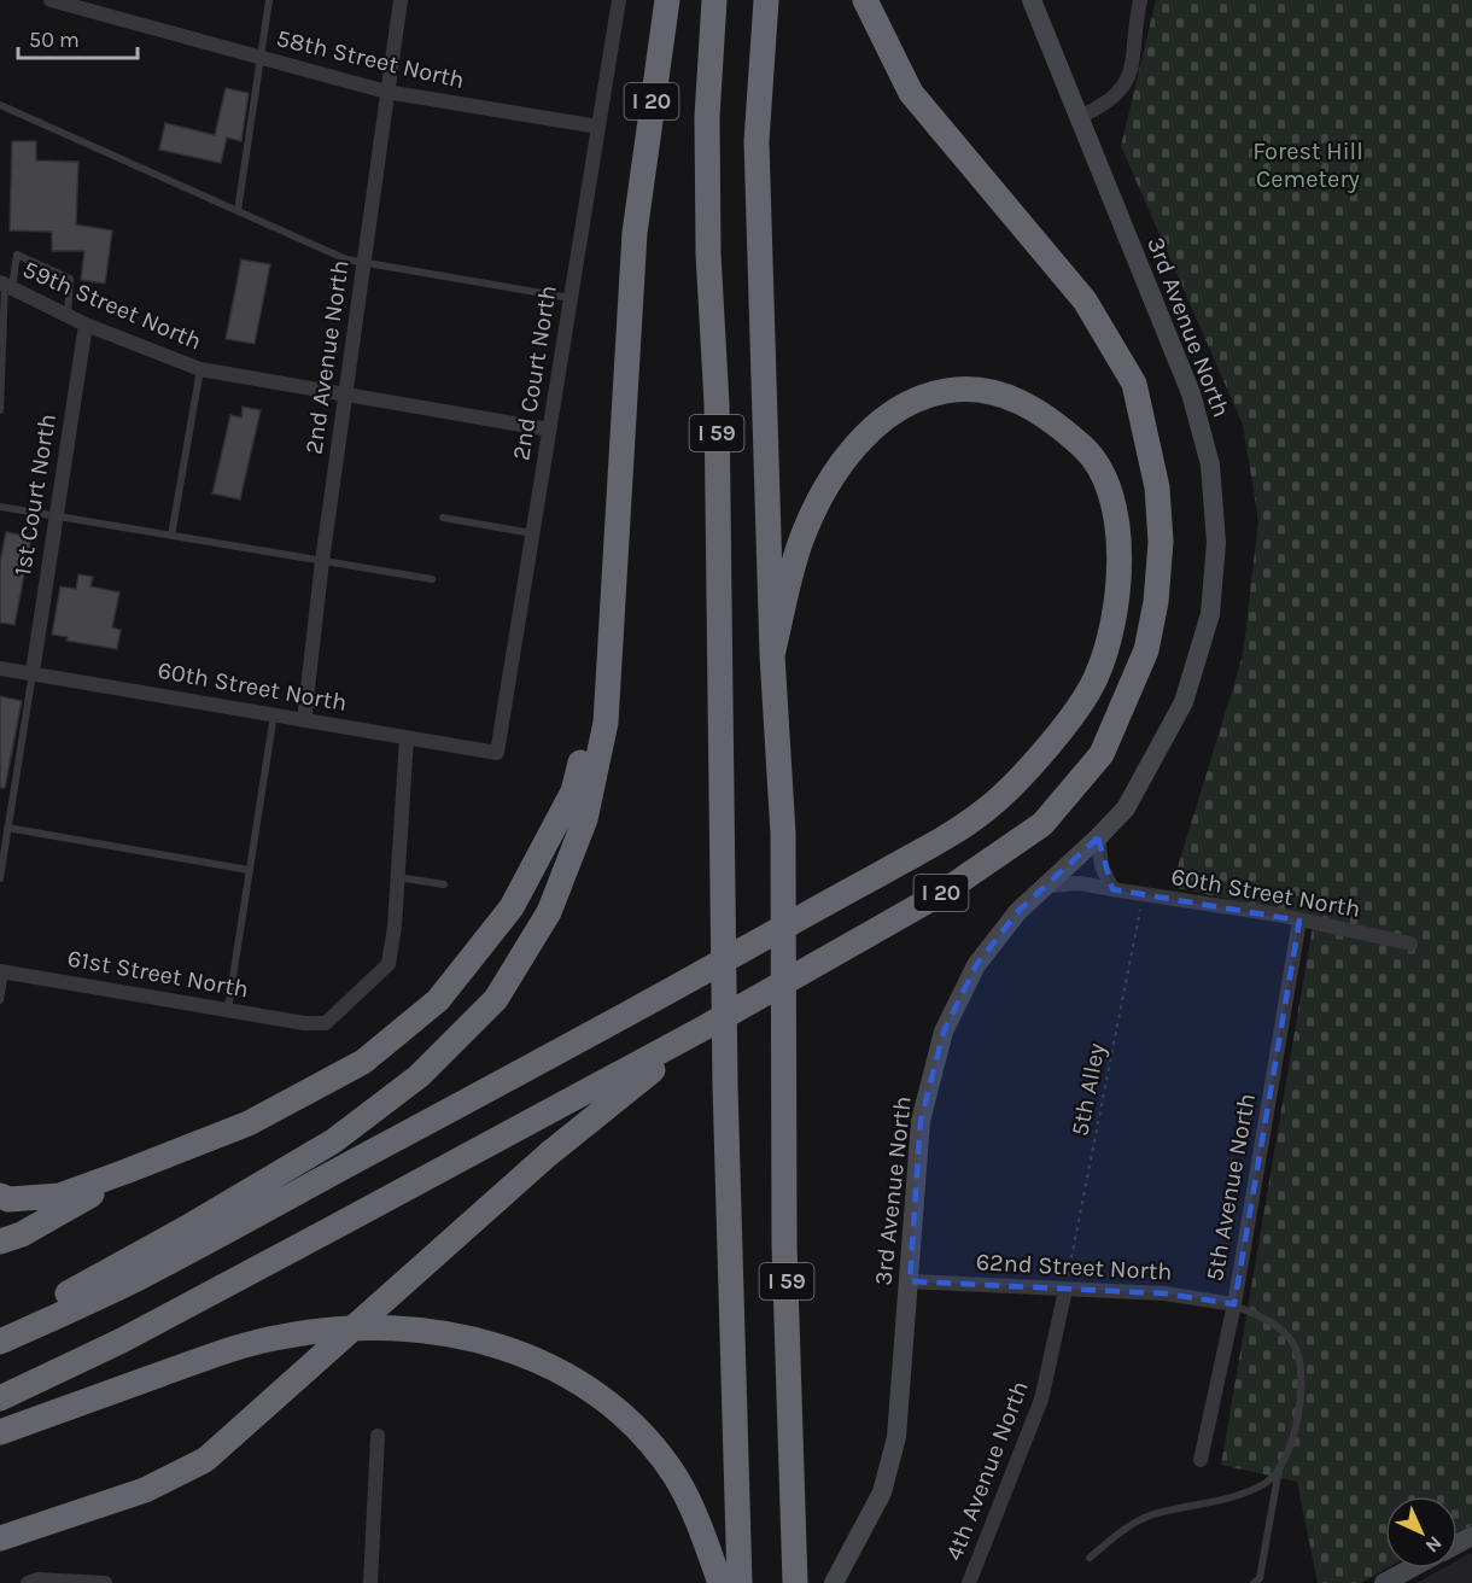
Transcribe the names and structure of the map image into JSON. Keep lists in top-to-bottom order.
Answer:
{
  "streets": {
    "highway": ["I 20", "I 59"],
    "street": [
      "58th Street North",
      "59th Street North",
      "3rd Avenue North",
      "2nd Avenue North",
      "2nd Court North",
      "1st Court North",
      "60th Street North",
      "61st Street North",
      "5th Avenue North",
      "62nd Street North",
      "4th Avenue North"
    ],
    "path": ["5th Alley"]
  },
  "crossings": [
    ["58th Street North", "2nd Avenue North"],
    ["58th Street North", "2nd Court North"],
    ["59th Street North", "2nd Avenue North"],
    ["59th Street North", "2nd Court North"],
    ["59th Street North", "1st Court North"],
    ["3rd Avenue North", "60th Street North"],
    ["3rd Avenue North", "62nd Street North"],
    ["2nd Avenue North", "60th Street North"],
    ["2nd Court North", "60th Street North"],
    ["1st Court North", "60th Street North"],
    ["60th Street North", "5th Alley"],
    ["60th Street North", "5th Avenue North"],
    ["5th Alley", "62nd Street North"],
    ["5th Alley", "4th Avenue North"],
    ["5th Avenue North", "62nd Street North"],
    ["62nd Street North", "4th Avenue North"]
  ],
  "parks": ["Forest Hill Cemetery"],
  "scale_bar": "50 m",
  "north": "bottom right"
}
